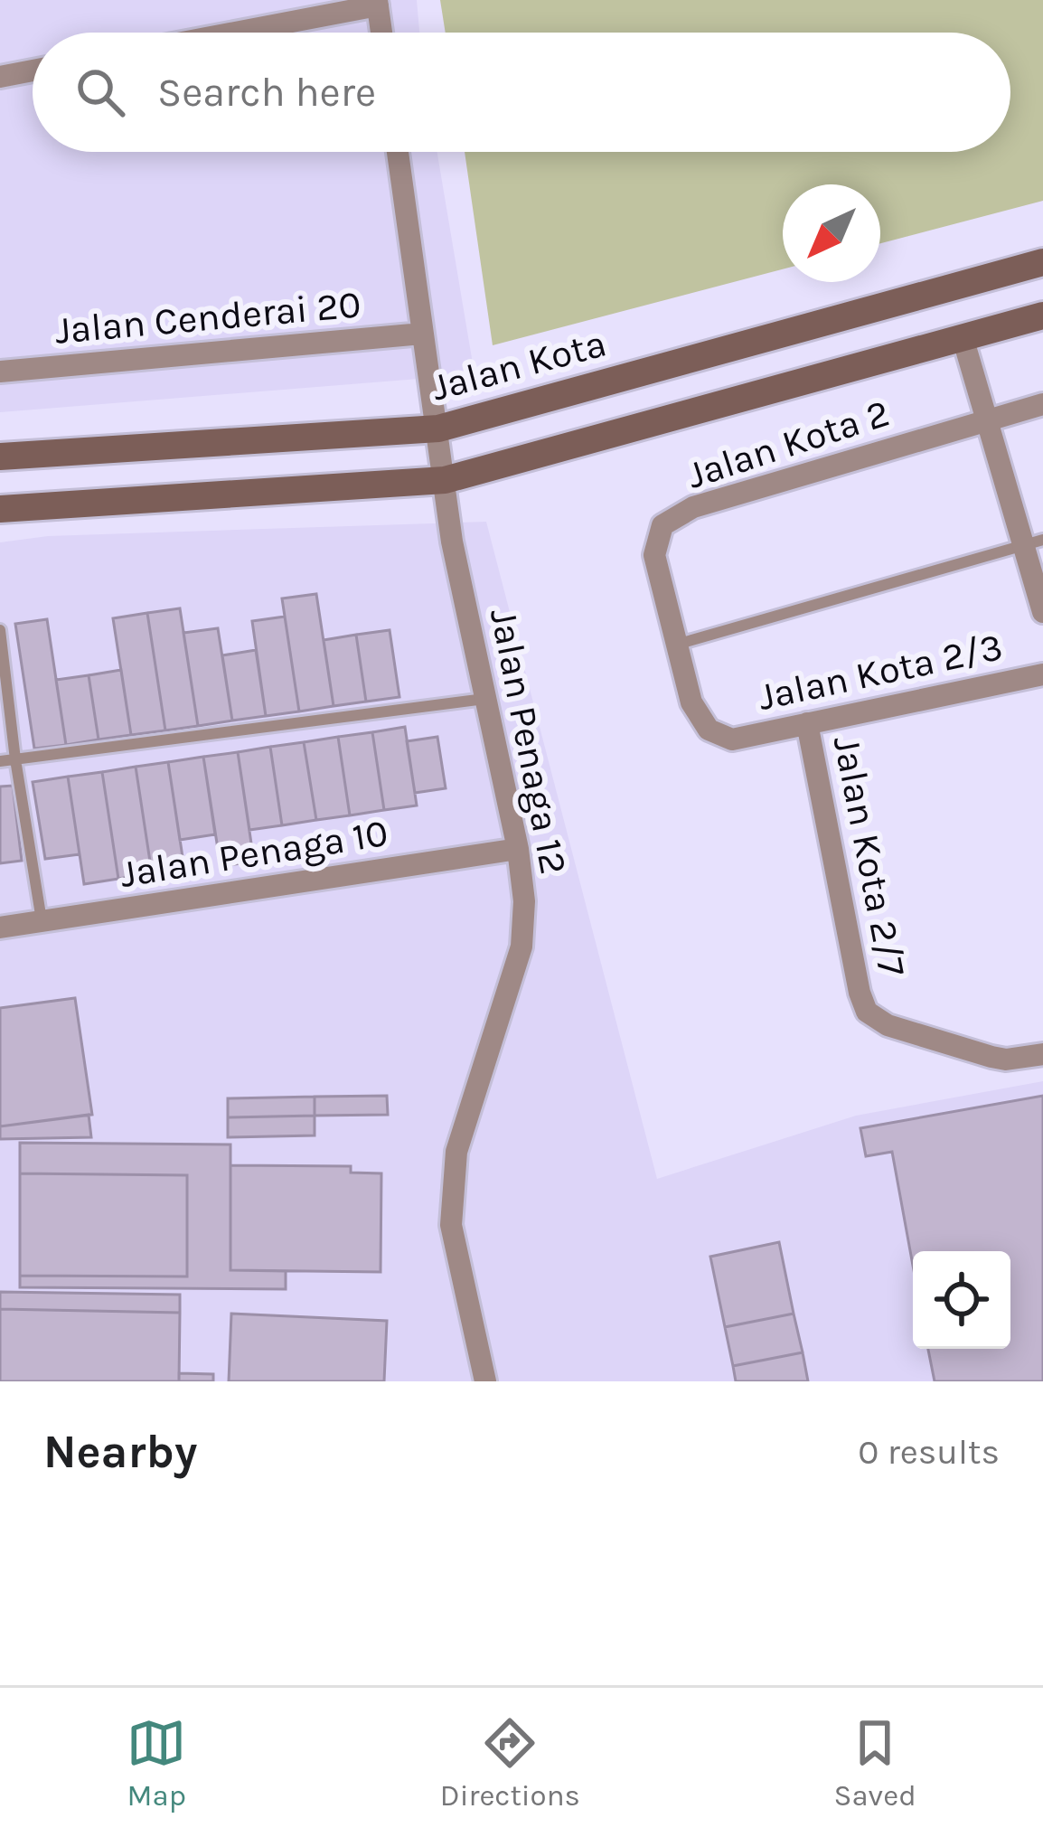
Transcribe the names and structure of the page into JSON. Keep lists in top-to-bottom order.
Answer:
{
  "streets": {
    "main road": ["Jalan Kota"],
    "street": [
      "Jalan Cenderai 20",
      "Jalan Kota 2",
      "Jalan Kota 2/3",
      "Jalan Penaga 12",
      "Jalan Penaga 10",
      "Jalan Kota 2/7"
    ]
  },
  "crossings": [
    ["Jalan Cenderai 20", "Jalan Penaga 12"],
    ["Jalan Kota", "Jalan Penaga 12"],
    ["Jalan Kota 2", "Jalan Kota 2/3"],
    ["Jalan Kota 2/3", "Jalan Kota 2/7"],
    ["Jalan Penaga 12", "Jalan Penaga 10"]
  ],
  "north": "bottom left",
  "page": {
    "search": "Search here",
    "heading": ["Nearby", "0 results"],
    "nav": ["Map", "Directions", "Saved"]
  }
}
